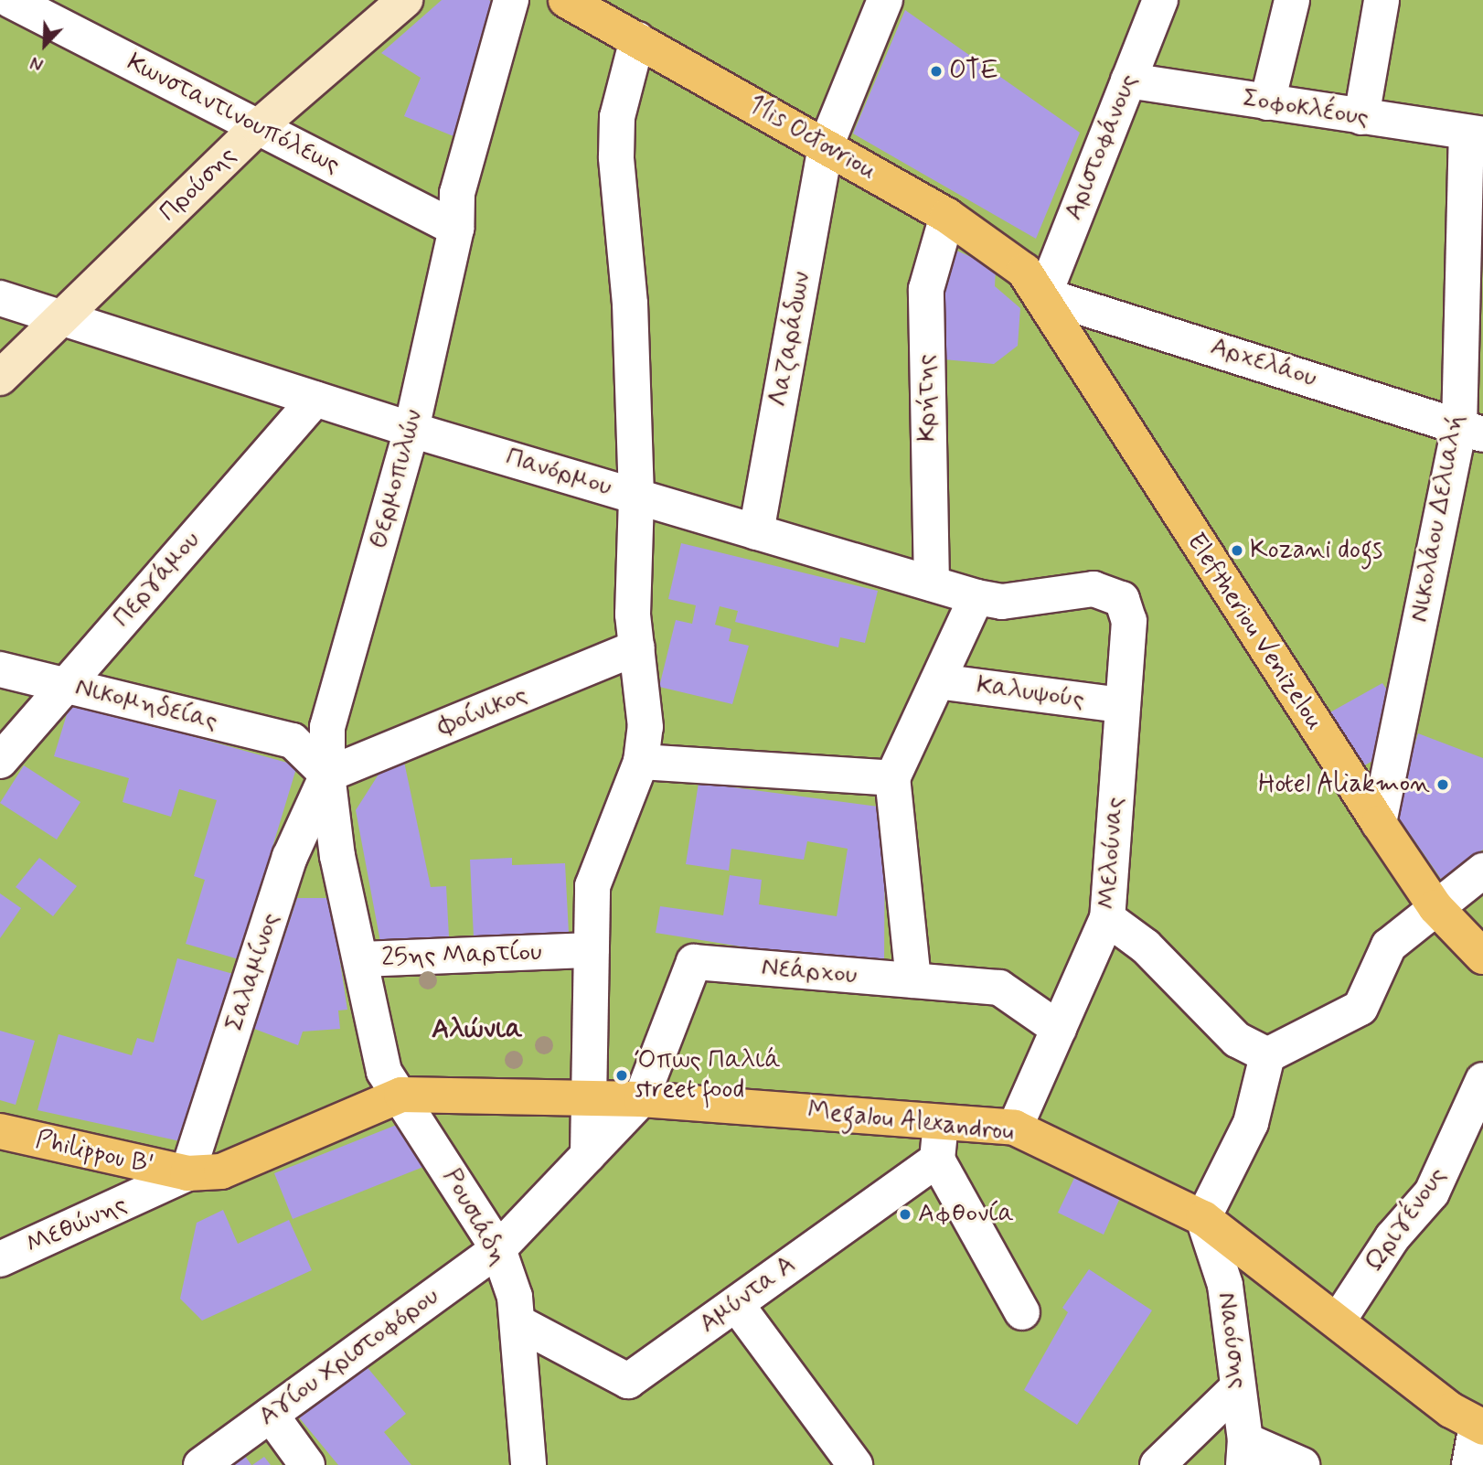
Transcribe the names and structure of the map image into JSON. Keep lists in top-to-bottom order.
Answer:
{
  "streets": {
    "main road": [
      "11is Octovriou",
      "Eleftheriou Venizelou",
      "Megalou Alexandrou",
      "Philippou B'"
    ],
    "street": [
      "Σοφοκλέους",
      "Κωνσταντινουπόλεως",
      "Αριστοφάνους",
      "Προύσης",
      "Λαζαράδων",
      "Αρχελάου",
      "Κρήτης",
      "Πανόρμου",
      "Θερμοπυλών",
      "Νικολάου Δελιαλή",
      "Περγάμου",
      "Καλυψούς",
      "Νικομηδείας",
      "Φοίνικος",
      "Μελούνας",
      "25ης Μαρτίου",
      "Σαλαμίνος",
      "Νεάρχου",
      "Ρουσιάδη",
      "Ωριγένους",
      "Μεθώνης",
      "Αμύντα A",
      "Ναούσης",
      "Αγίου Χριστοφόρου"
    ]
  },
  "crossings": [
    ["Σοφοκλέους", "Αριστοφάνους"],
    ["Σοφοκλέους", "Νικολάου Δελιαλή"],
    ["Κωνσταντινουπόλεως", "Προύσης"],
    ["Κωνσταντινουπόλεως", "Θερμοπυλών"],
    ["11is Octovriou", "Αριστοφάνους"],
    ["11is Octovriou", "Λαζαράδων"],
    ["11is Octovriou", "Αρχελάου"],
    ["11is Octovriou", "Κρήτης"],
    ["11is Octovriou", "Eleftheriou Venizelou"],
    ["Αριστοφάνους", "Αρχελάου"],
    ["Αριστοφάνους", "Eleftheriou Venizelou"],
    ["Προύσης", "Πανόρμου"],
    ["Λαζαράδων", "Πανόρμου"],
    ["Αρχελάου", "Νικολάου Δελιαλή"],
    ["Αρχελάου", "Eleftheriou Venizelou"],
    ["Κρήτης", "Πανόρμου"],
    ["Πανόρμου", "Θερμοπυλών"],
    ["Πανόρμου", "Περγάμου"],
    ["Πανόρμου", "Μελούνας"],
    ["Θερμοπυλών", "Φοίνικος"],
    ["Θερμοπυλών", "25ης Μαρτίου"],
    ["Θερμοπυλών", "Σαλαμίνος"],
    ["Νικολάου Δελιαλή", "Eleftheriou Venizelou"],
    ["Περγάμου", "Νικομηδείας"],
    ["Καλυψούς", "Μελούνας"],
    ["Φοίνικος", "Σαλαμίνος"],
    ["Μελούνας", "Νεάρχου"],
    ["Μελούνας", "Megalou Alexandrou"],
    ["25ης Μαρτίου", "Megalou Alexandrou"],
    ["25ης Μαρτίου", "Ρουσιάδη"],
    ["Σαλαμίνος", "Megalou Alexandrou"],
    ["Σαλαμίνος", "Philippou B'"],
    ["Σαλαμίνος", "Μεθώνης"],
    ["Νεάρχου", "Megalou Alexandrou"],
    ["Νεάρχου", "Αγίου Χριστοφόρου"],
    ["Megalou Alexandrou", "Philippou B'"],
    ["Megalou Alexandrou", "Ρουσιάδη"],
    ["Megalou Alexandrou", "Ωριγένους"],
    ["Megalou Alexandrou", "Μεθώνης"],
    ["Megalou Alexandrou", "Ναούσης"],
    ["Megalou Alexandrou", "Αγίου Χριστοφόρου"],
    ["Philippou B'", "Μεθώνης"],
    ["Ρουσιάδη", "Αμύντα A"],
    ["Ρουσιάδη", "Αγίου Χριστοφόρου"]
  ],
  "districts": ["Αλώνια"],
  "places": [
    "OTE",
    "Kozani dogs",
    "Hotel Aliakmon",
    "Όπως Παλιά street food",
    "Αφθονία"
  ],
  "north": "bottom left"
}
